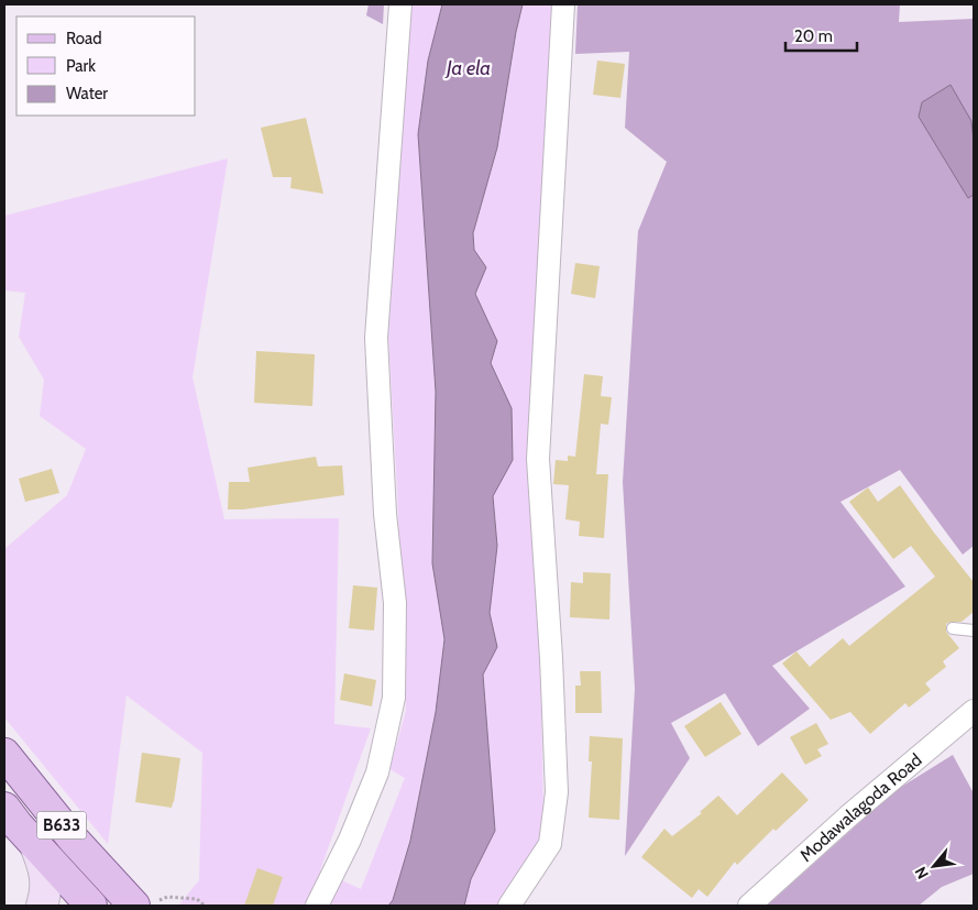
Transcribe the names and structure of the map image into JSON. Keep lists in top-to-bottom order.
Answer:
{
  "streets": {
    "main road": ["B633"],
    "street": ["Modawalagoda Road"]
  },
  "water": ["Ja ela"],
  "legend": ["Road", "Park", "Water"],
  "scale_bar": "20 m",
  "north": "bottom left"
}
